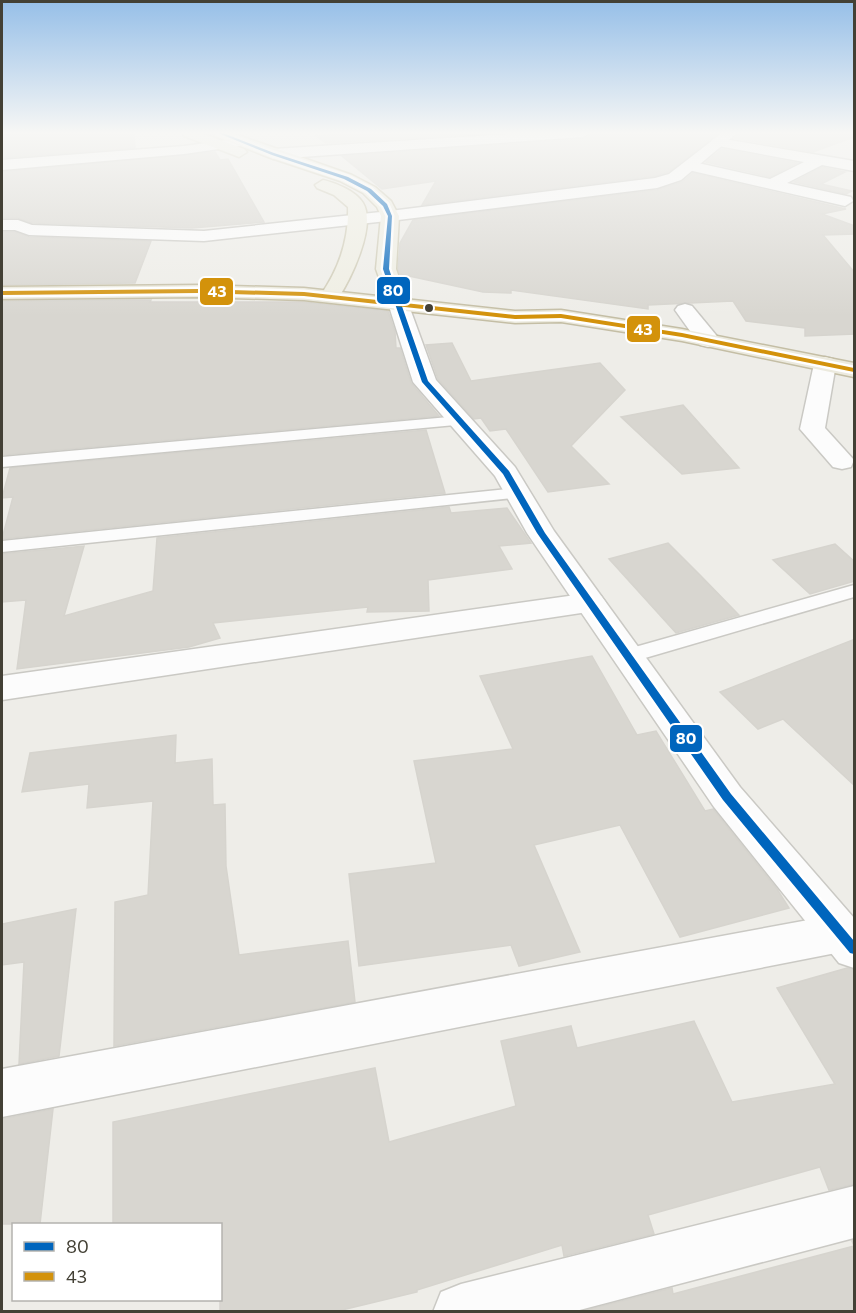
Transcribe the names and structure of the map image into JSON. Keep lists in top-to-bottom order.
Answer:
{
  "lines": ["transit line 80", "transit line 43"],
  "legend": ["80", "43"]
}
